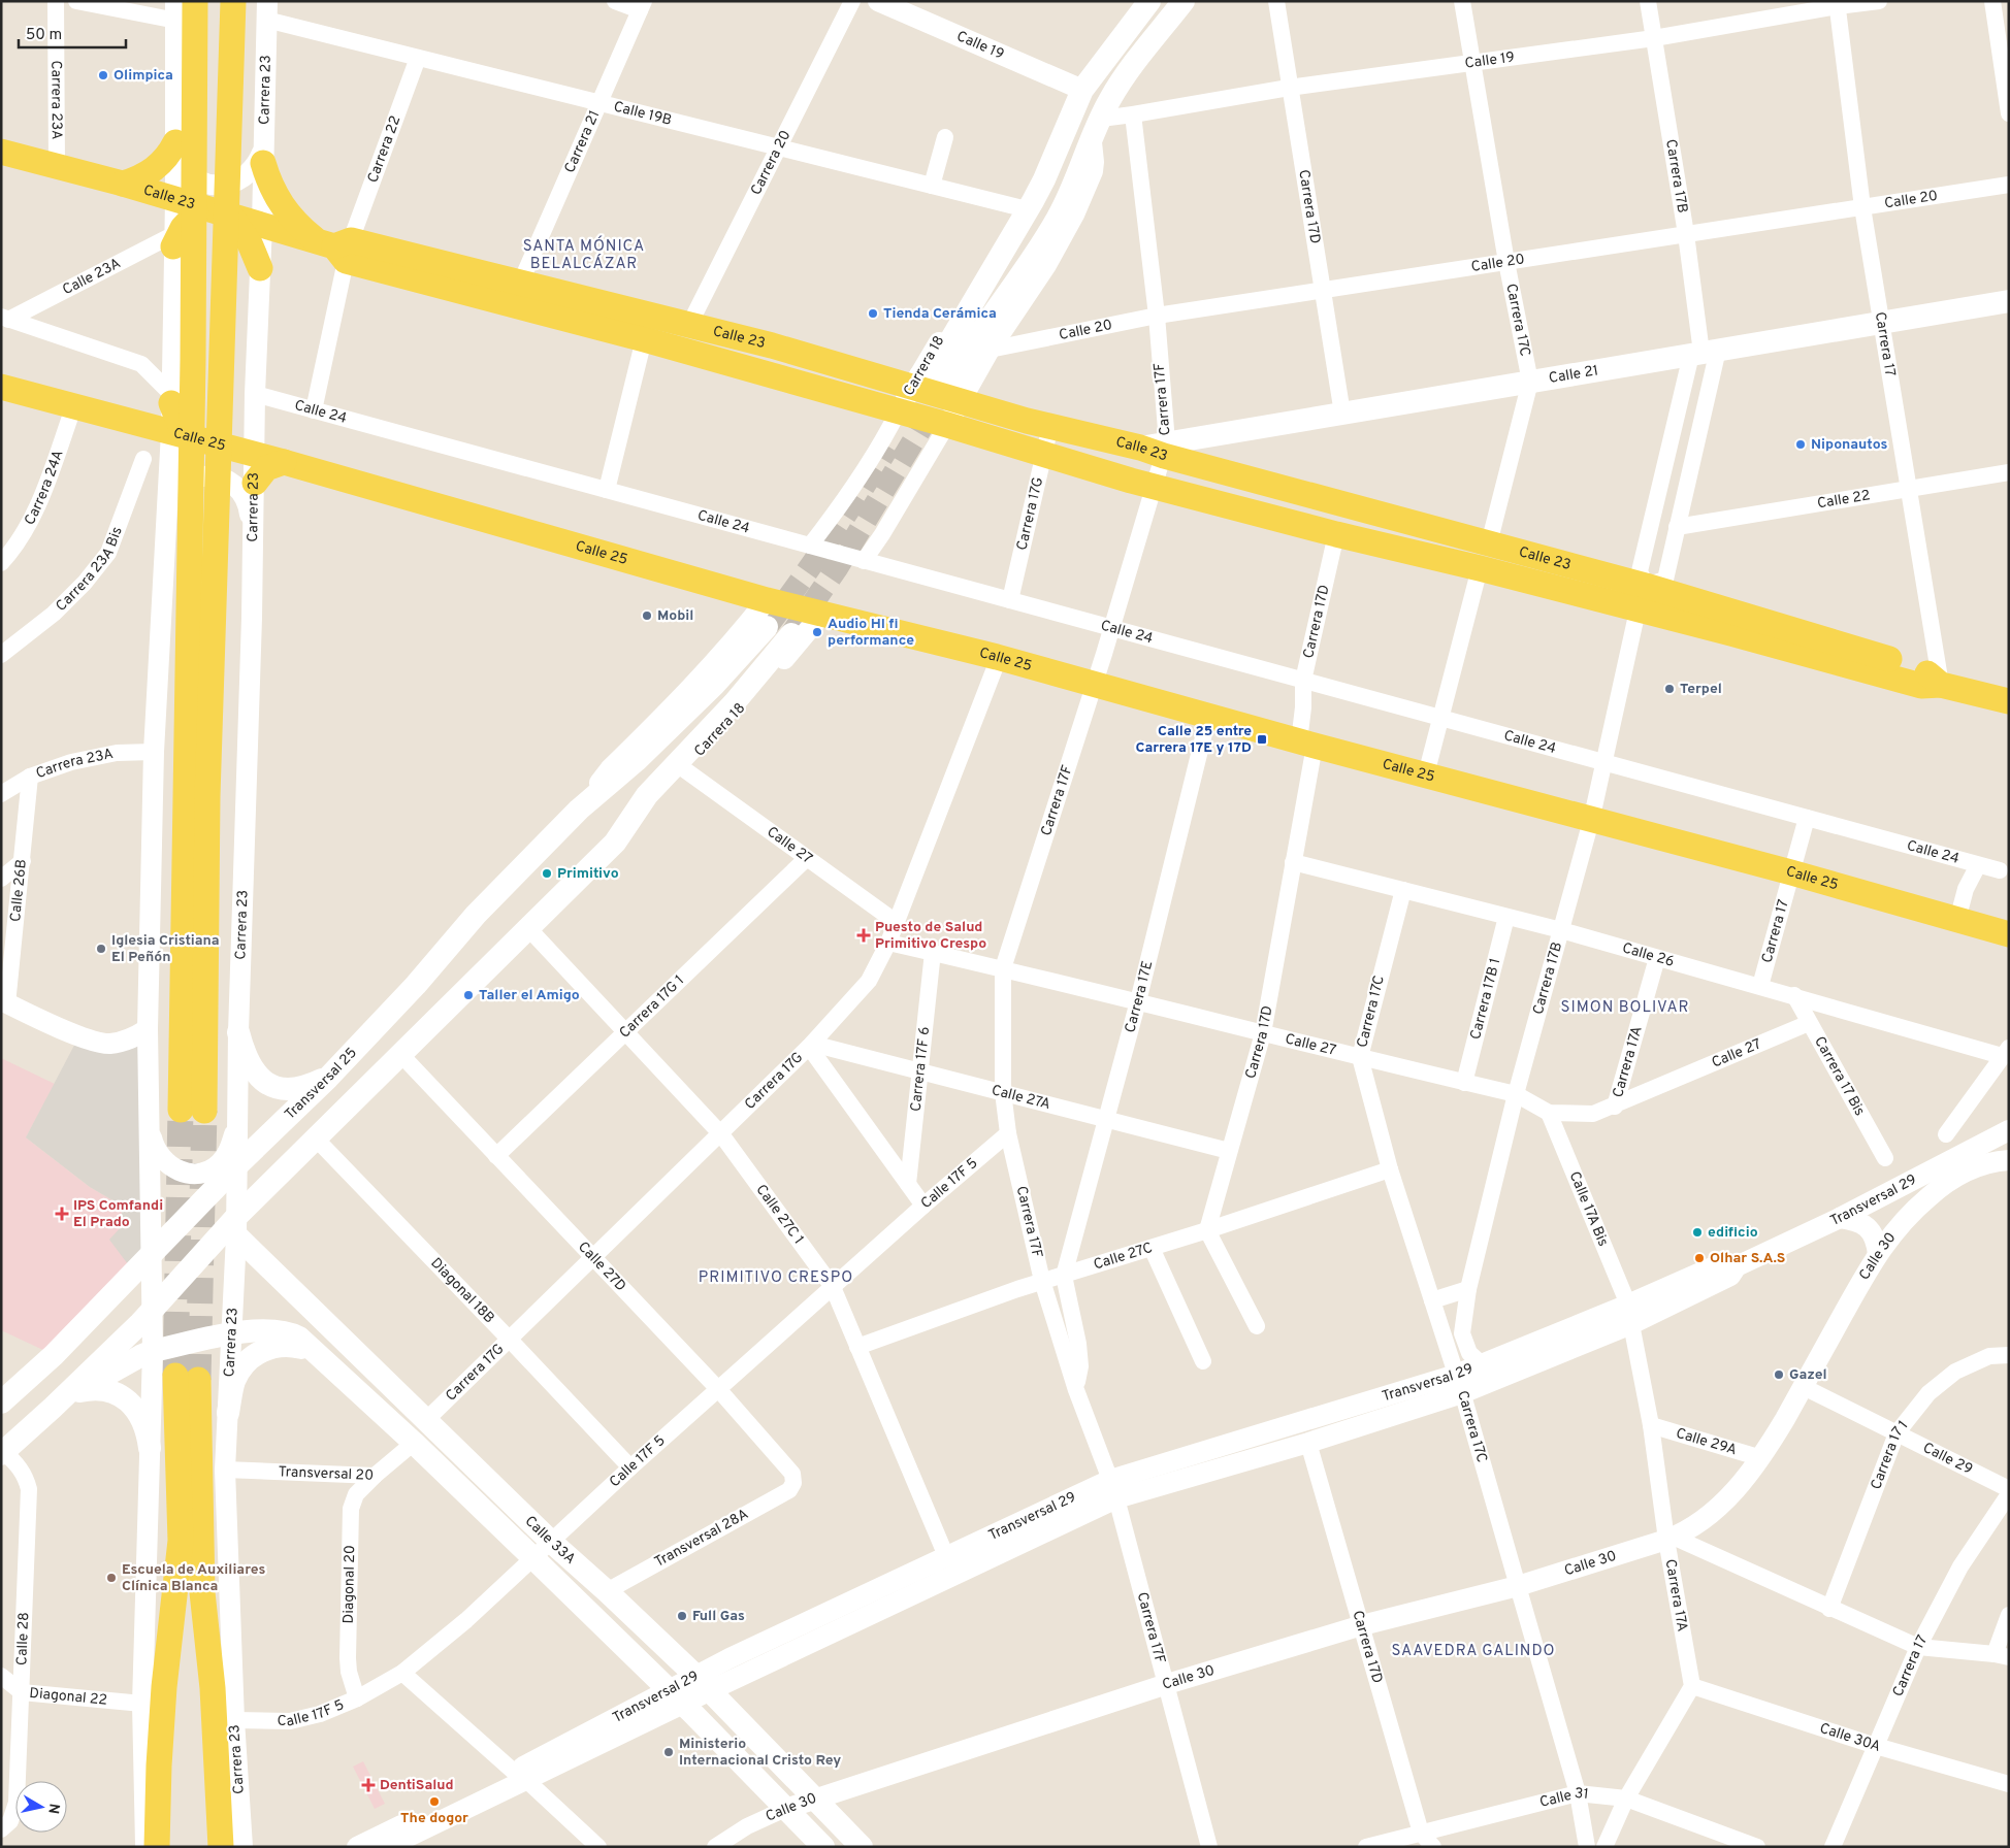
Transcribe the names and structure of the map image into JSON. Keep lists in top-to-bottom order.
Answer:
{
  "streets": {
    "main road": [
      "Carrera 23",
      "Calle 23",
      "Carrera 18",
      "Calle 21",
      "Calle 25",
      "Transversal 25",
      "Calle 33A"
    ],
    "street": [
      "Calle 19",
      "Carrera 23A",
      "Calle 19B",
      "Carrera 21",
      "Carrera 22",
      "Carrera 20",
      "Carrera 17B",
      "Calle 20",
      "Carrera 17D",
      "Calle 23A",
      "Carrera 17C",
      "Carrera 17",
      "Carrera 17F",
      "Calle 24",
      "Carrera 24A",
      "Calle 22",
      "Carrera 17G",
      "Carrera 23A Bis",
      "Calle 27",
      "Calle 26B",
      "Calle 26",
      "Carrera 17E",
      "Carrera 17B 1",
      "Carrera 17G 1",
      "Carrera 17A",
      "Carrera 17F 6",
      "Carrera 17 Bis",
      "Calle 27A",
      "Calle 17F 5",
      "Transversal 29",
      "Calle 17A Bis",
      "Calle 27C 1",
      "Calle 30",
      "Calle 27C",
      "Calle 27D",
      "Diagonal 18B",
      "Calle 29A",
      "Carrera 17 1",
      "Calle 29",
      "Transversal 20",
      "Transversal 28A",
      "Diagonal 20",
      "Calle 28",
      "Diagonal 22",
      "Calle 30A",
      "Calle 31"
    ]
  },
  "crossings": [
    ["Calle 19", "Carrera 17B"],
    ["Calle 19", "Carrera 17D"],
    ["Calle 19", "Carrera 17C"],
    ["Calle 19", "Carrera 17"],
    ["Calle 19", "Carrera 18"],
    ["Calle 19", "Carrera 17F"],
    ["Carrera 23", "Calle 19B"],
    ["Carrera 23", "Calle 23"],
    ["Carrera 23", "Calle 24"],
    ["Carrera 23", "Calle 25"],
    ["Carrera 23", "Transversal 25"],
    ["Carrera 23", "Calle 17F 5"],
    ["Carrera 23", "Transversal 20"],
    ["Carrera 23", "Calle 33A"],
    ["Carrera 23A", "Calle 23"],
    ["Carrera 23A", "Calle 26B"],
    ["Calle 19B", "Carrera 21"],
    ["Calle 19B", "Carrera 22"],
    ["Calle 19B", "Carrera 20"],
    ["Calle 19B", "Carrera 18"],
    ["Carrera 21", "Calle 23"],
    ["Carrera 22", "Calle 23"],
    ["Carrera 22", "Calle 24"],
    ["Carrera 20", "Calle 23"],
    ["Carrera 17B", "Calle 23"],
    ["Carrera 17B", "Calle 20"],
    ["Carrera 17B", "Calle 21"],
    ["Carrera 17B", "Calle 24"],
    ["Carrera 17B", "Calle 25"],
    ["Carrera 17B", "Calle 22"],
    ["Carrera 17B", "Calle 27"],
    ["Carrera 17B", "Calle 26"],
    ["Carrera 17B", "Transversal 29"],
    ["Calle 23", "Carrera 17D"],
    ["Calle 23", "Carrera 17C"],
    ["Calle 23", "Carrera 17"],
    ["Calle 23", "Carrera 18"],
    ["Calle 23", "Calle 21"],
    ["Calle 23", "Carrera 17F"],
    ["Calle 23", "Carrera 17G"],
    ["Calle 20", "Carrera 17D"],
    ["Calle 20", "Carrera 17C"],
    ["Calle 20", "Carrera 17"],
    ["Calle 20", "Carrera 18"],
    ["Calle 20", "Carrera 17F"],
    ["Carrera 17D", "Calle 21"],
    ["Carrera 17D", "Calle 24"],
    ["Carrera 17D", "Calle 25"],
    ["Carrera 17D", "Calle 27"],
    ["Carrera 17D", "Calle 26"],
    ["Carrera 17D", "Calle 27A"],
    ["Carrera 17D", "Transversal 29"],
    ["Carrera 17D", "Calle 30"],
    ["Carrera 17D", "Calle 27C"],
    ["Carrera 17D", "Calle 31"],
    ["Carrera 17C", "Calle 21"],
    ["Carrera 17C", "Calle 27"],
    ["Carrera 17C", "Calle 26"],
    ["Carrera 17C", "Transversal 29"],
    ["Carrera 17C", "Calle 30"],
    ["Carrera 17C", "Calle 27C"],
    ["Carrera 17C", "Calle 31"],
    ["Carrera 17", "Calle 21"],
    ["Carrera 17", "Calle 24"],
    ["Carrera 17", "Calle 25"],
    ["Carrera 17", "Calle 22"],
    ["Carrera 17", "Calle 26"],
    ["Carrera 17", "Calle 30A"],
    ["Carrera 18", "Calle 24"],
    ["Carrera 18", "Calle 25"],
    ["Carrera 18", "Calle 27"],
    ["Calle 21", "Carrera 17F"],
    ["Carrera 17F", "Calle 24"],
    ["Carrera 17F", "Calle 25"],
    ["Carrera 17F", "Calle 27"],
    ["Carrera 17F", "Calle 27A"],
    ["Carrera 17F", "Calle 17F 5"],
    ["Carrera 17F", "Transversal 29"],
    ["Carrera 17F", "Calle 30"],
    ["Carrera 17F", "Calle 27C"],
    ["Calle 24", "Carrera 17G"],
    ["Calle 25", "Carrera 24A"],
    ["Calle 25", "Carrera 17G"],
    ["Calle 25", "Carrera 17E"],
    ["Carrera 17G", "Calle 27"],
    ["Carrera 17G", "Calle 27A"],
    ["Carrera 17G", "Calle 27C 1"],
    ["Carrera 17G", "Calle 27D"],
    ["Carrera 17G", "Diagonal 18B"],
    ["Carrera 17G", "Calle 33A"],
    ["Calle 27", "Carrera 17E"],
    ["Calle 27", "Carrera 17B 1"],
    ["Calle 27", "Carrera 17G 1"],
    ["Calle 27", "Carrera 17A"],
    ["Calle 27", "Carrera 17F 6"],
    ["Calle 27", "Carrera 17 Bis"],
    ["Calle 27", "Calle 17A Bis"],
    ["Calle 26", "Carrera 17B 1"],
    ["Calle 26", "Carrera 17A"],
    ["Calle 26", "Carrera 17 Bis"],
    ["Carrera 17E", "Calle 27A"],
    ["Carrera 17E", "Calle 27C"],
    ["Carrera 17G 1", "Calle 27C 1"],
    ["Carrera 17G 1", "Calle 27D"],
    ["Carrera 17A", "Transversal 29"],
    ["Carrera 17A", "Calle 17A Bis"],
    ["Carrera 17A", "Calle 30"],
    ["Carrera 17A", "Calle 29A"],
    ["Carrera 17A", "Calle 30A"],
    ["Carrera 17F 6", "Calle 27A"],
    ["Calle 17F 5", "Calle 27C 1"],
    ["Calle 17F 5", "Calle 27D"],
    ["Calle 17F 5", "Diagonal 18B"],
    ["Calle 17F 5", "Calle 33A"],
    ["Calle 17F 5", "Diagonal 20"],
    ["Transversal 29", "Calle 17A Bis"],
    ["Transversal 29", "Calle 27C 1"],
    ["Transversal 29", "Calle 33A"],
    ["Calle 27C 1", "Calle 27C"],
    ["Calle 30", "Calle 29A"],
    ["Calle 30", "Calle 29"],
    ["Calle 30", "Calle 33A"],
    ["Calle 27D", "Transversal 28A"],
    ["Carrera 17 1", "Calle 29"],
    ["Transversal 20", "Calle 33A"],
    ["Transversal 20", "Diagonal 20"],
    ["Transversal 28A", "Calle 33A"],
    ["Calle 28", "Diagonal 22"]
  ],
  "districts": [
    "SANTA MÓNICA BELALCÁZAR",
    "SIMON BOLIVAR",
    "PRIMITIVO CRESPO",
    "SAAVEDRA GALINDO"
  ],
  "places": {
    "other": [
      "Olimpica",
      "Tienda Cerámica",
      "Niponautos",
      "Mobil",
      "Audio HI fi performance",
      "Terpel",
      "Primitivo",
      "Iglesia Cristiana El Peñón",
      "Taller el Amigo",
      "edificio",
      "Olhar S.A.S",
      "Gazel",
      "Escuela de Auxiliares Clínica Blanca",
      "Full Gas",
      "Ministerio Internacional Cristo Rey",
      "The dogor"
    ],
    "transit": ["Calle 25 entre Carrera 17E y 17D"],
    "health": ["Puesto de Salud Primitivo Crespo", "IPS Comfandi El Prado", "DentiSalud"]
  },
  "scale_bar": "50 m",
  "north": "right"
}
